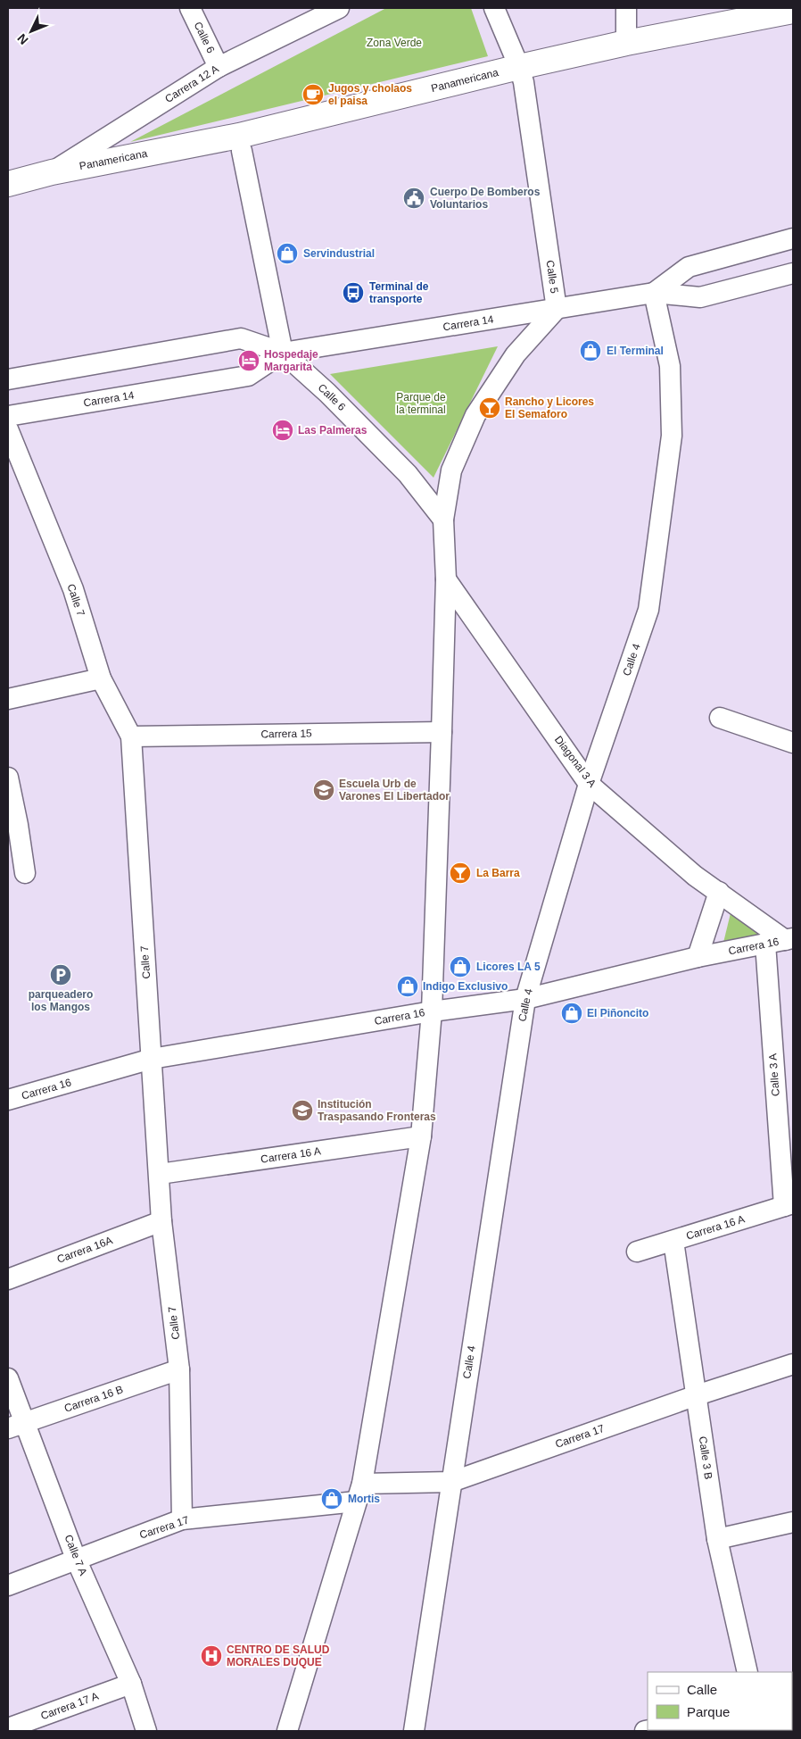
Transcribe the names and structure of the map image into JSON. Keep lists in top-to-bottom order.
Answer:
{
  "streets": {
    "main road": ["Panamericana"],
    "street": [
      "Calle 6",
      "Carrera 12 A",
      "Calle 5",
      "Carrera 14",
      "Calle 7",
      "Calle 4",
      "Carrera 15",
      "Diagonal 3 A",
      "Carrera 16",
      "Calle 3 A",
      "Carrera 16 A",
      "Carrera 16A",
      "Carrera 16 B",
      "Carrera 17",
      "Calle 3 B",
      "Calle 7 A",
      "Carrera 17 A"
    ]
  },
  "crossings": [
    ["Calle 6", "Carrera 12 A"],
    ["Calle 6", "Calle 5"],
    ["Calle 6", "Carrera 14"],
    ["Panamericana", "Carrera 12 A"],
    ["Panamericana", "Calle 5"],
    ["Calle 5", "Carrera 14"],
    ["Calle 5", "Carrera 15"],
    ["Calle 5", "Diagonal 3 A"],
    ["Calle 5", "Carrera 16"],
    ["Calle 5", "Carrera 16 A"],
    ["Calle 5", "Carrera 17"],
    ["Carrera 14", "Calle 4"],
    ["Calle 7", "Carrera 15"],
    ["Calle 7", "Carrera 16"],
    ["Calle 7", "Carrera 16 A"],
    ["Calle 7", "Carrera 16A"],
    ["Calle 7", "Carrera 16 B"],
    ["Calle 7", "Carrera 17"],
    ["Calle 4", "Diagonal 3 A"],
    ["Calle 4", "Carrera 16"],
    ["Calle 4", "Carrera 17"],
    ["Diagonal 3 A", "Carrera 16"],
    ["Carrera 16", "Calle 3 A"],
    ["Calle 3 A", "Carrera 16 A"],
    ["Carrera 16 A", "Calle 3 B"],
    ["Carrera 16 B", "Calle 7 A"],
    ["Carrera 17", "Calle 3 B"],
    ["Carrera 17", "Calle 7 A"],
    ["Calle 7 A", "Carrera 17 A"]
  ],
  "parks": ["Zona Verde", "Parque de la terminal"],
  "places": {
    "cafe": ["Jugos y cholaos el paisa"],
    "public building": ["Cuerpo De Bomberos Voluntarios"],
    "shop": [
      "Servindustrial",
      "El Terminal",
      "Licores LA 5",
      "Indigo Exclusivo",
      "El Piñoncito",
      "Mortis"
    ],
    "bus stop": ["Terminal de transporte"],
    "hotel": ["Hospedaje Margarita", "Las Palmeras"],
    "bar": ["Rancho y Licores El Semaforo", "La Barra"],
    "school or university": ["Escuela Urb de Varones El Libertador", "Institución Traspasando Fronteras"],
    "parking": ["parqueadero los Mangos"],
    "hospital": ["CENTRO DE SALUD MORALES DUQUE"]
  },
  "legend": ["Calle", "Parque"],
  "north": "bottom left"
}
